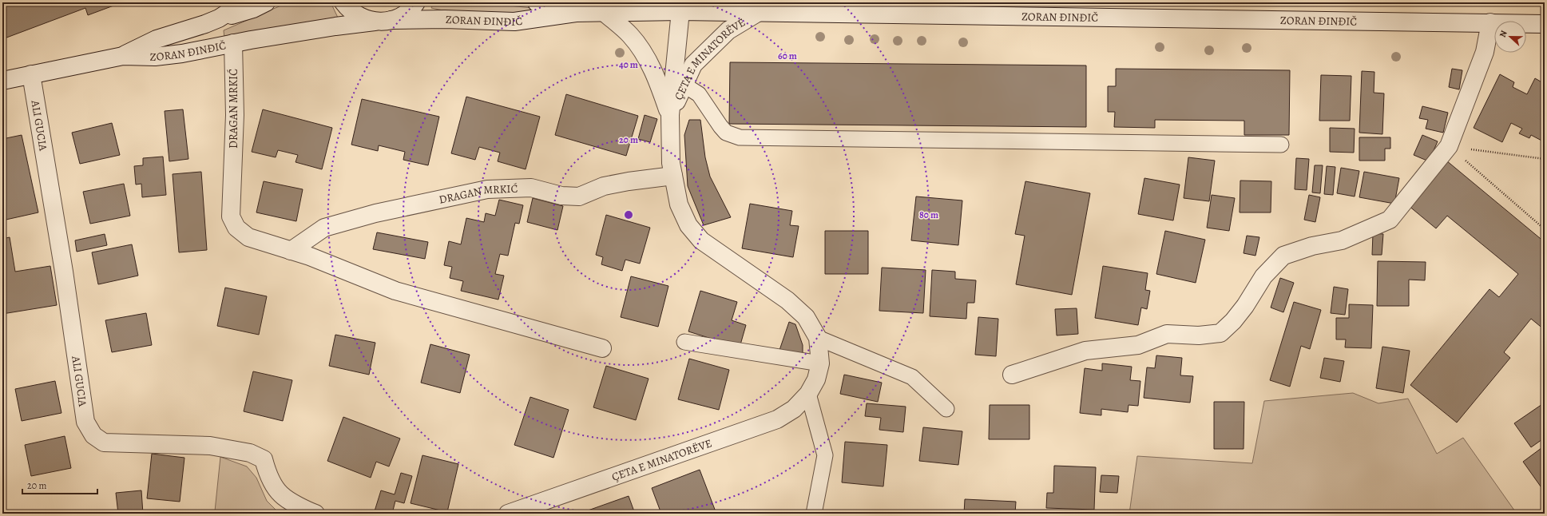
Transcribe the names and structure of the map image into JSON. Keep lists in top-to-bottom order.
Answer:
{
  "streets": {
    "street": [
      "ZORAN ĐINĐIČ",
      "ÇETA E MINATORËVE",
      "DRAGAN MRKIĆ",
      "ALI GUCIA"
    ]
  },
  "crossings": [
    ["ZORAN ĐINĐIČ", "ÇETA E MINATORËVE"],
    ["ZORAN ĐINĐIČ", "DRAGAN MRKIĆ"],
    ["ZORAN ĐINĐIČ", "ALI GUCIA"],
    ["ÇETA E MINATORËVE", "DRAGAN MRKIĆ"]
  ],
  "scale_bar": "20 m",
  "north": "left",
  "rings": [
    "60 m",
    "40 m",
    "20 m",
    "80 m"
  ]
}
